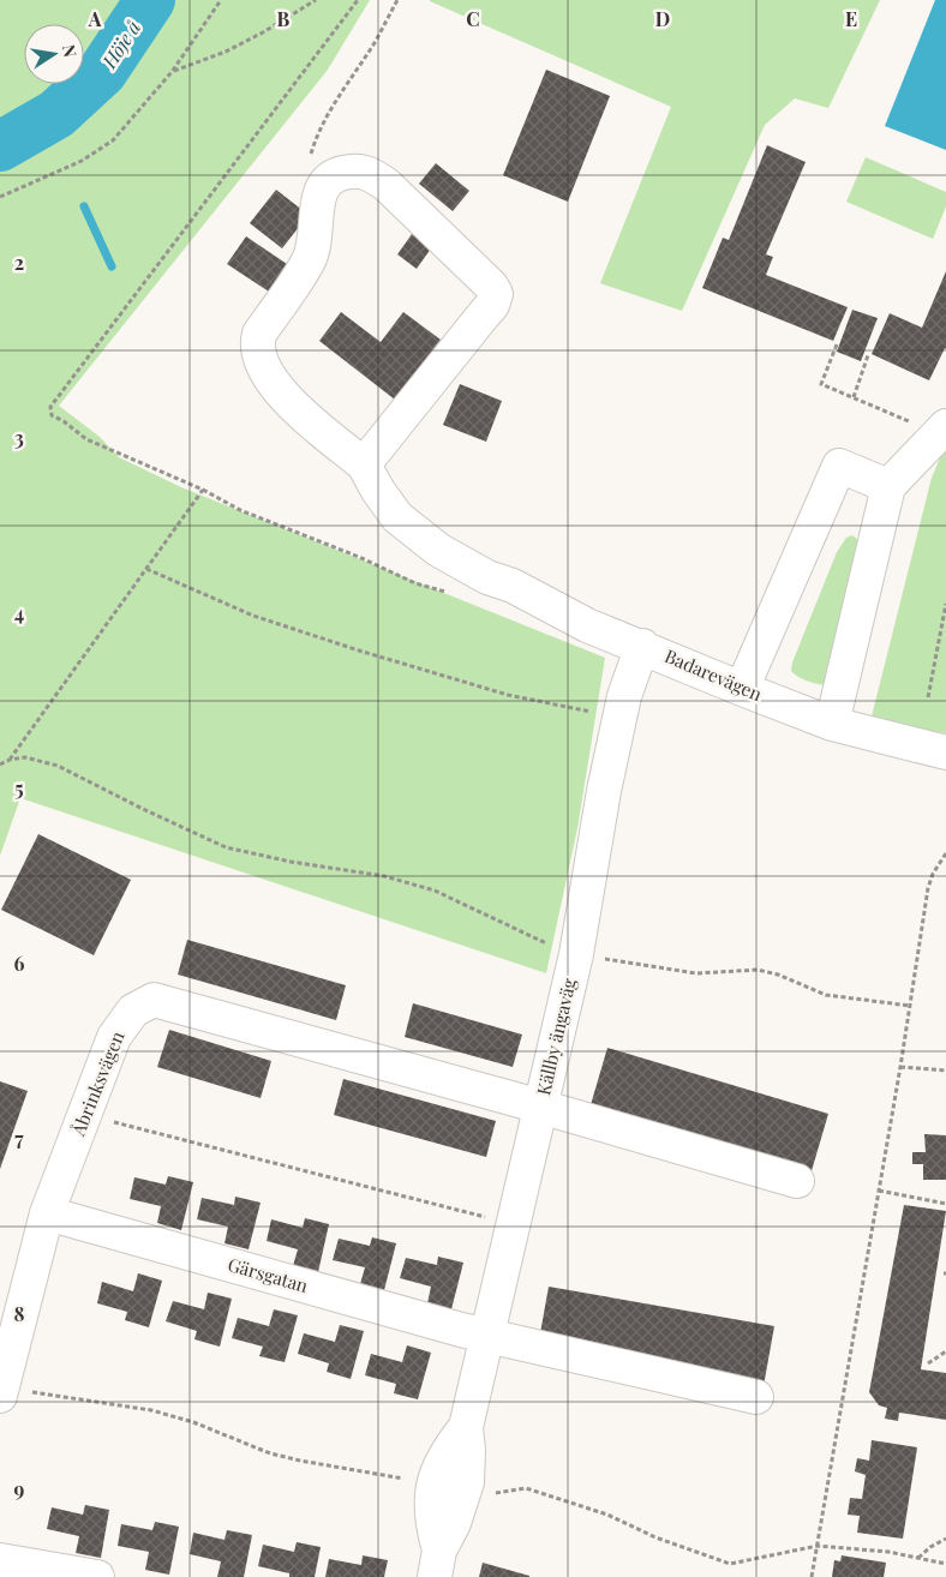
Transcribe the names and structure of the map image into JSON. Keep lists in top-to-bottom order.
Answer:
{
  "streets": {
    "street": [
      "Badarevägen",
      "Källby ängaväg",
      "Åbrinksvägen",
      "Gärsgatan"
    ]
  },
  "crossings": [
    ["Badarevägen", "Källby ängaväg"],
    ["Källby ängaväg", "Åbrinksvägen"],
    ["Källby ängaväg", "Gärsgatan"],
    ["Åbrinksvägen", "Gärsgatan"]
  ],
  "water": ["Höje å"],
  "north": "right",
  "grid": {
    "columns": [
      "A",
      "B",
      "C",
      "D",
      "E"
    ],
    "rows": [
      "2",
      "3",
      "4",
      "5",
      "6",
      "7",
      "8",
      "9"
    ]
  }
}
